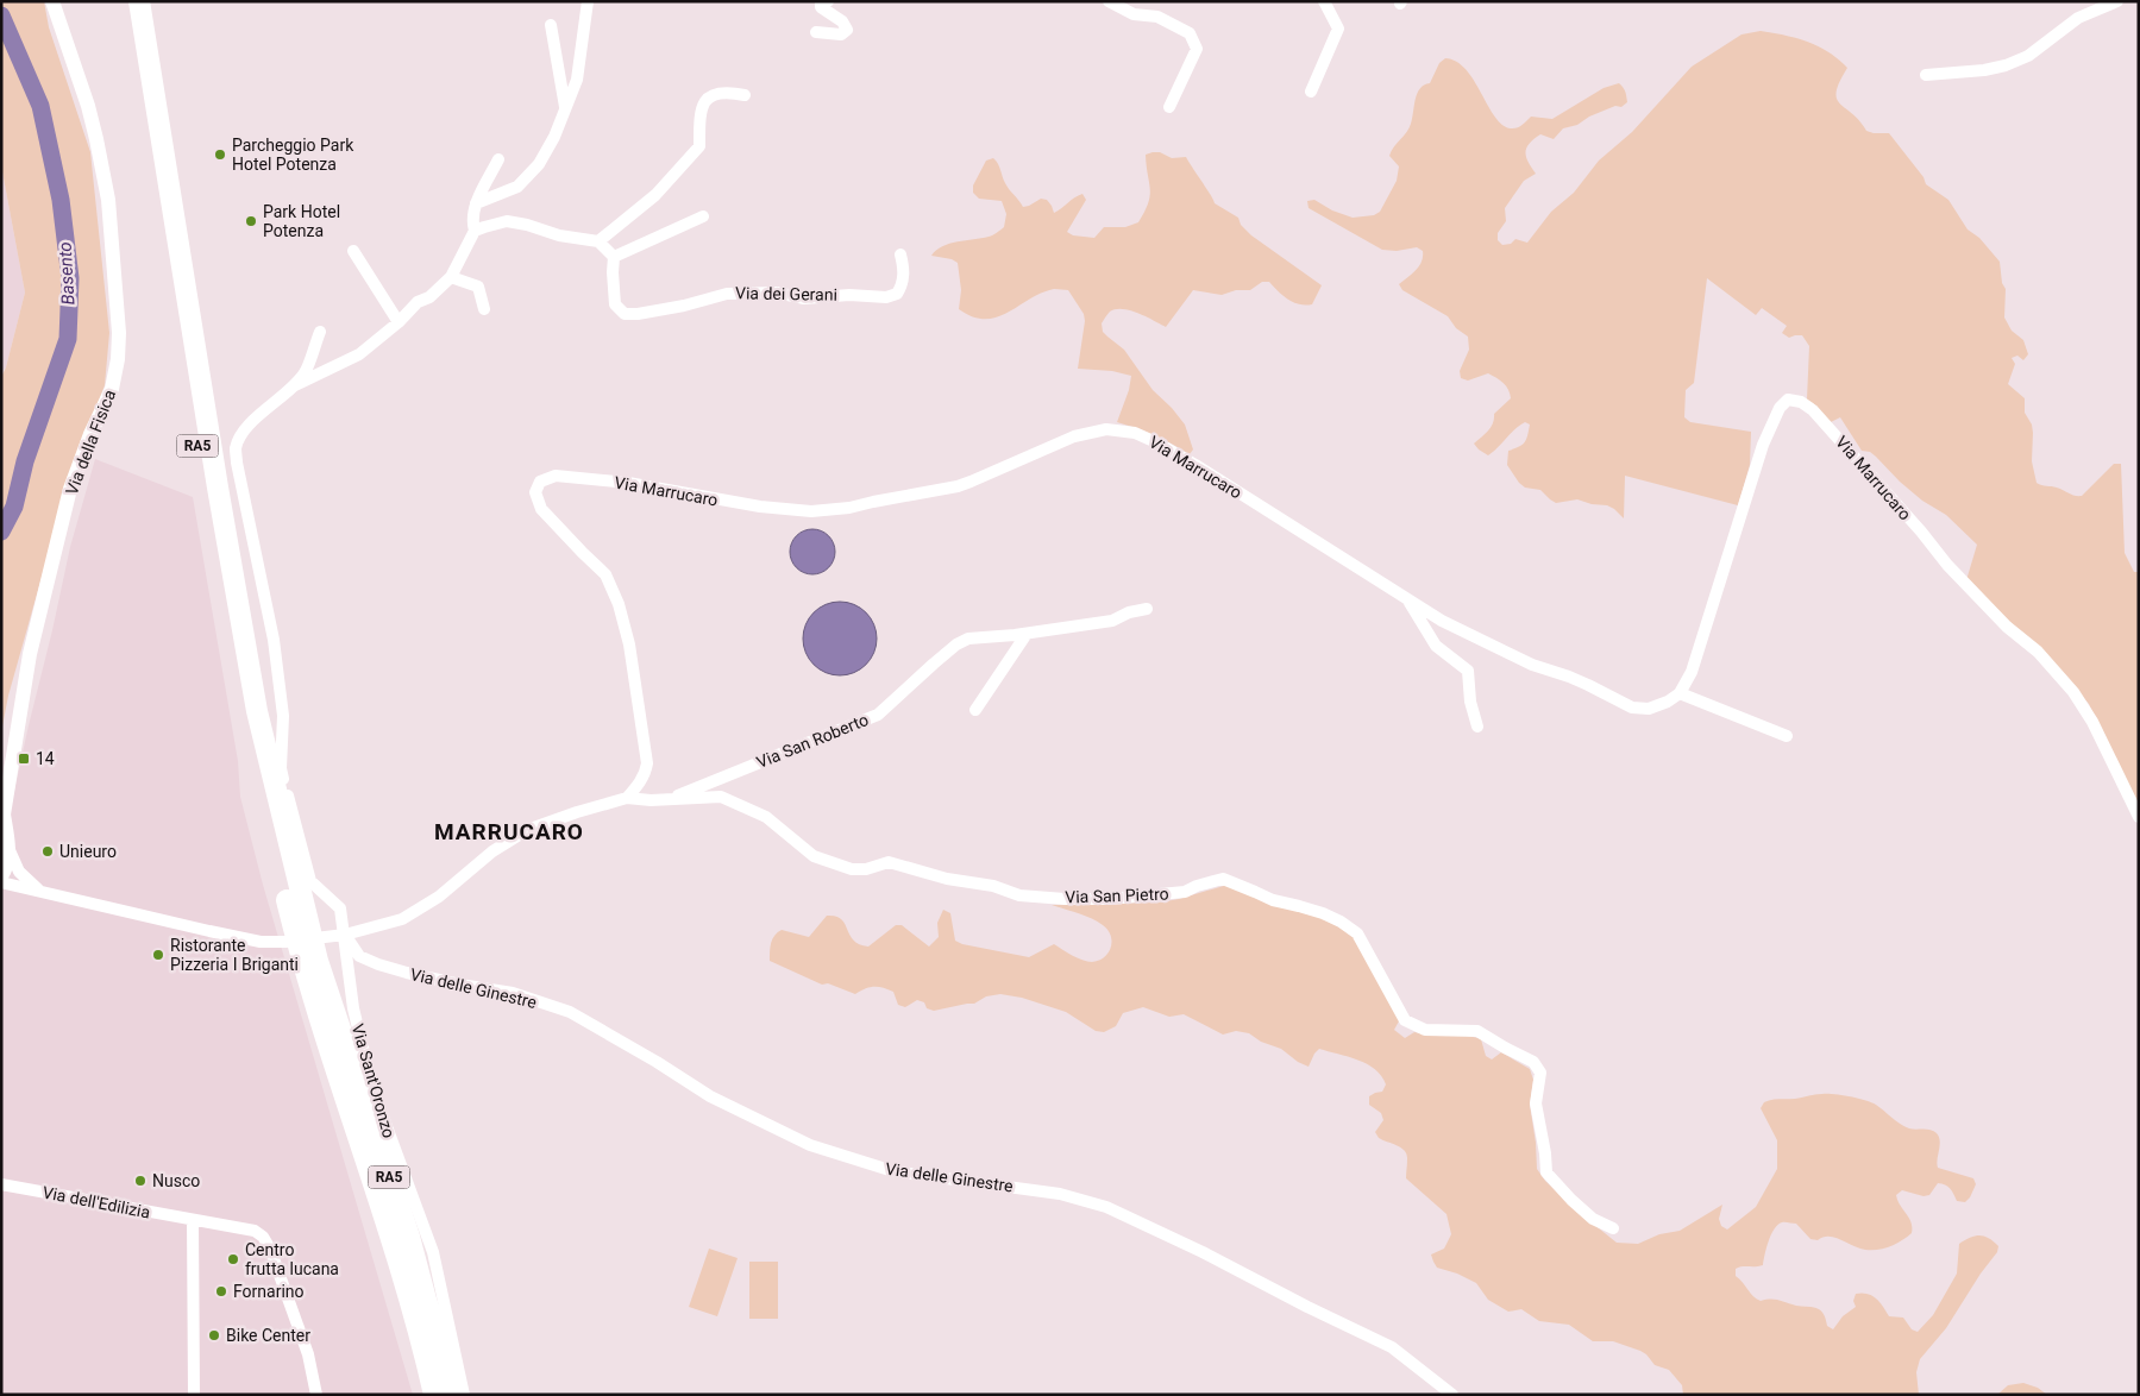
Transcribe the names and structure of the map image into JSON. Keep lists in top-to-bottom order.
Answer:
{
  "streets": {
    "highway": ["RA5"],
    "street": [
      "Via dei Gerani",
      "Via della Fisica",
      "Via Marrucaro",
      "Via San Roberto",
      "Via San Pietro",
      "Via delle Ginestre",
      "Via Sant'Oronzo",
      "Via dell'Edilizia"
    ]
  },
  "crossings": [
    ["Via Marrucaro", "Via San Pietro"],
    ["Via San Roberto", "Via San Pietro"],
    ["Via delle Ginestre", "Via Sant'Oronzo"]
  ],
  "districts": ["MARRUCARO"],
  "water": ["Basento"],
  "places": {
    "other": [
      "Parcheggio Park Hotel Potenza",
      "Park Hotel Potenza",
      "Unieuro",
      "Ristorante Pizzeria I Briganti",
      "Nusco",
      "Centro frutta lucana",
      "Fornarino",
      "Bike Center"
    ],
    "transit": ["14"]
  }
}
